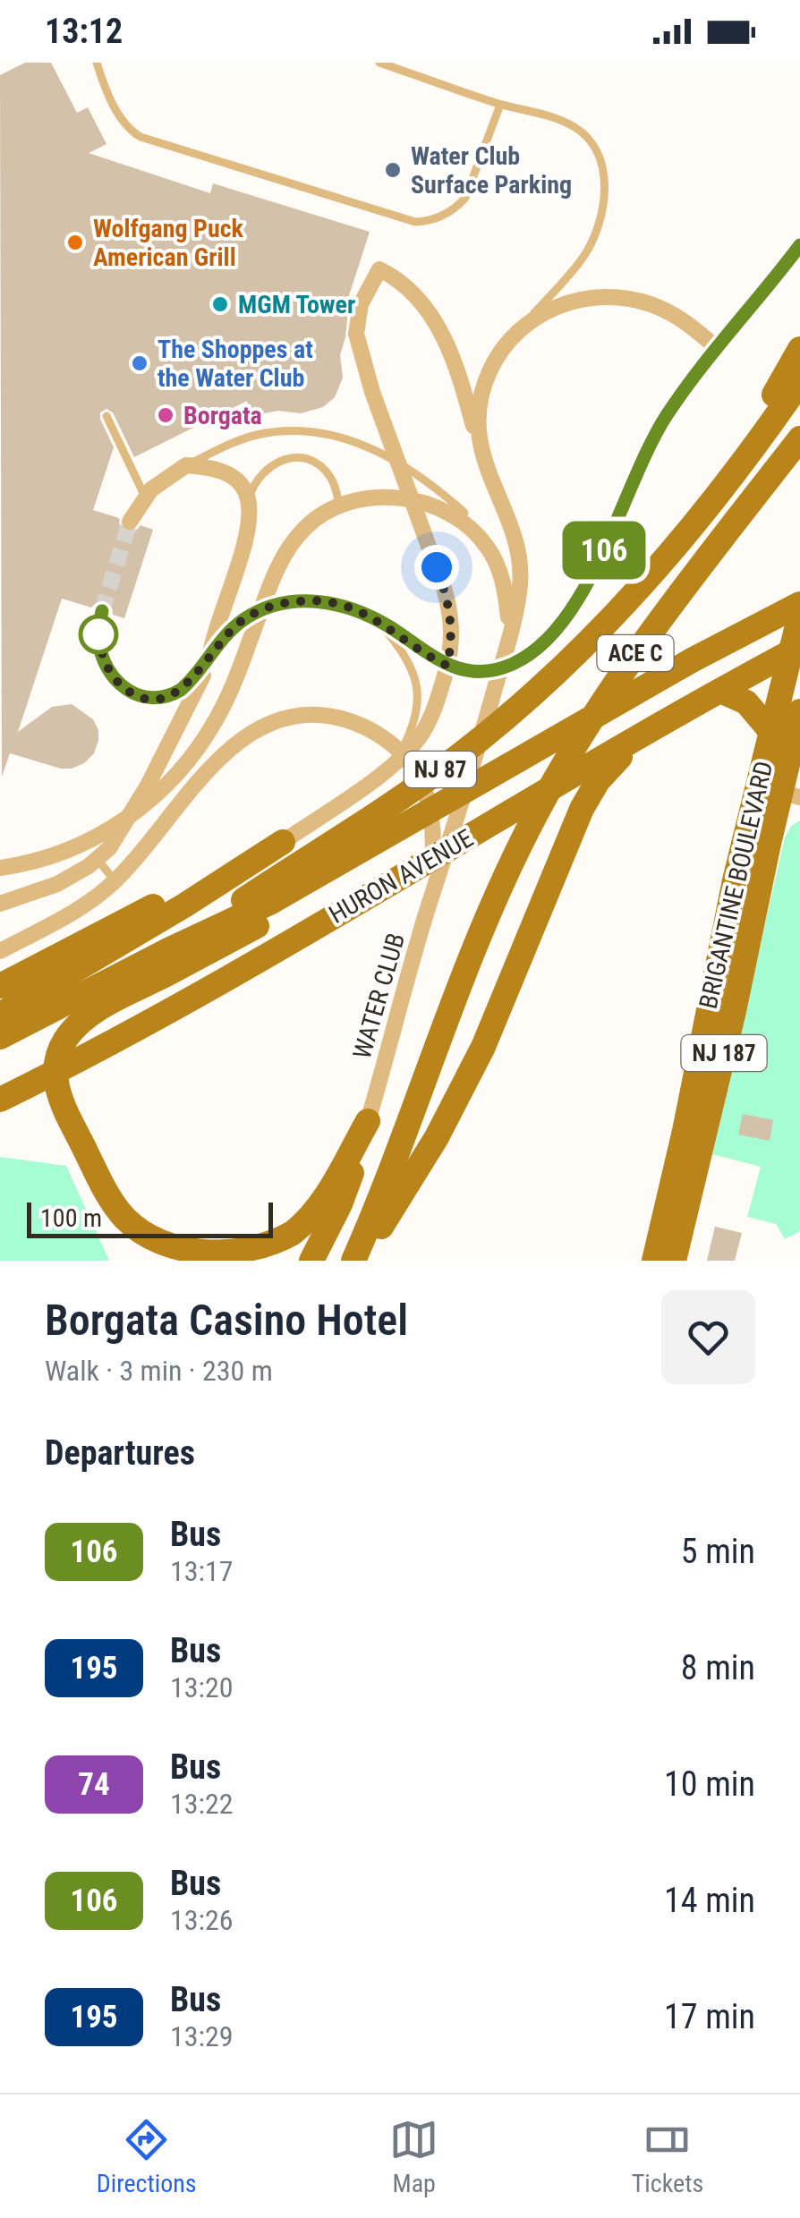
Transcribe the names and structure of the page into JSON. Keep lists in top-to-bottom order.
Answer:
{
  "streets": {
    "main road": [
      "ACE C",
      "NJ 87",
      "HURON AVENUE",
      "BRIGANTINE BOULEVARD",
      "NJ 187"
    ],
    "street": ["WATER CLUB"]
  },
  "crossings": [
    ["NJ 87", "HURON AVENUE"],
    ["HURON AVENUE", "BRIGANTINE BOULEVARD"]
  ],
  "places": [
    "Water Club Surface Parking",
    "Wolfgang Puck American Grill",
    "MGM Tower",
    "The Shoppes at the Water Club",
    "Borgata"
  ],
  "lines": ["bus line 106"],
  "scale_bar": "100 m",
  "page": {
    "status": "13:12",
    "on_map": "106",
    "scale": "100 m",
    "heading": [
      ["Borgata Casino Hotel", "Walk · 3 min · 230 m"],
      "Departures"
    ],
    "list": [
      {
        "mark": "106",
        "name": "Bus",
        "note": "13:17",
        "value": "5 min"
      },
      {
        "mark": "195",
        "name": "Bus",
        "note": "13:20",
        "value": "8 min"
      },
      {
        "mark": "74",
        "name": "Bus",
        "note": "13:22",
        "value": "10 min"
      },
      {
        "mark": "106",
        "name": "Bus",
        "note": "13:26",
        "value": "14 min"
      },
      {
        "mark": "195",
        "name": "Bus",
        "note": "13:29",
        "value": "17 min"
      }
    ],
    "tabs": ["Directions", "Map", "Tickets"]
  }
}
